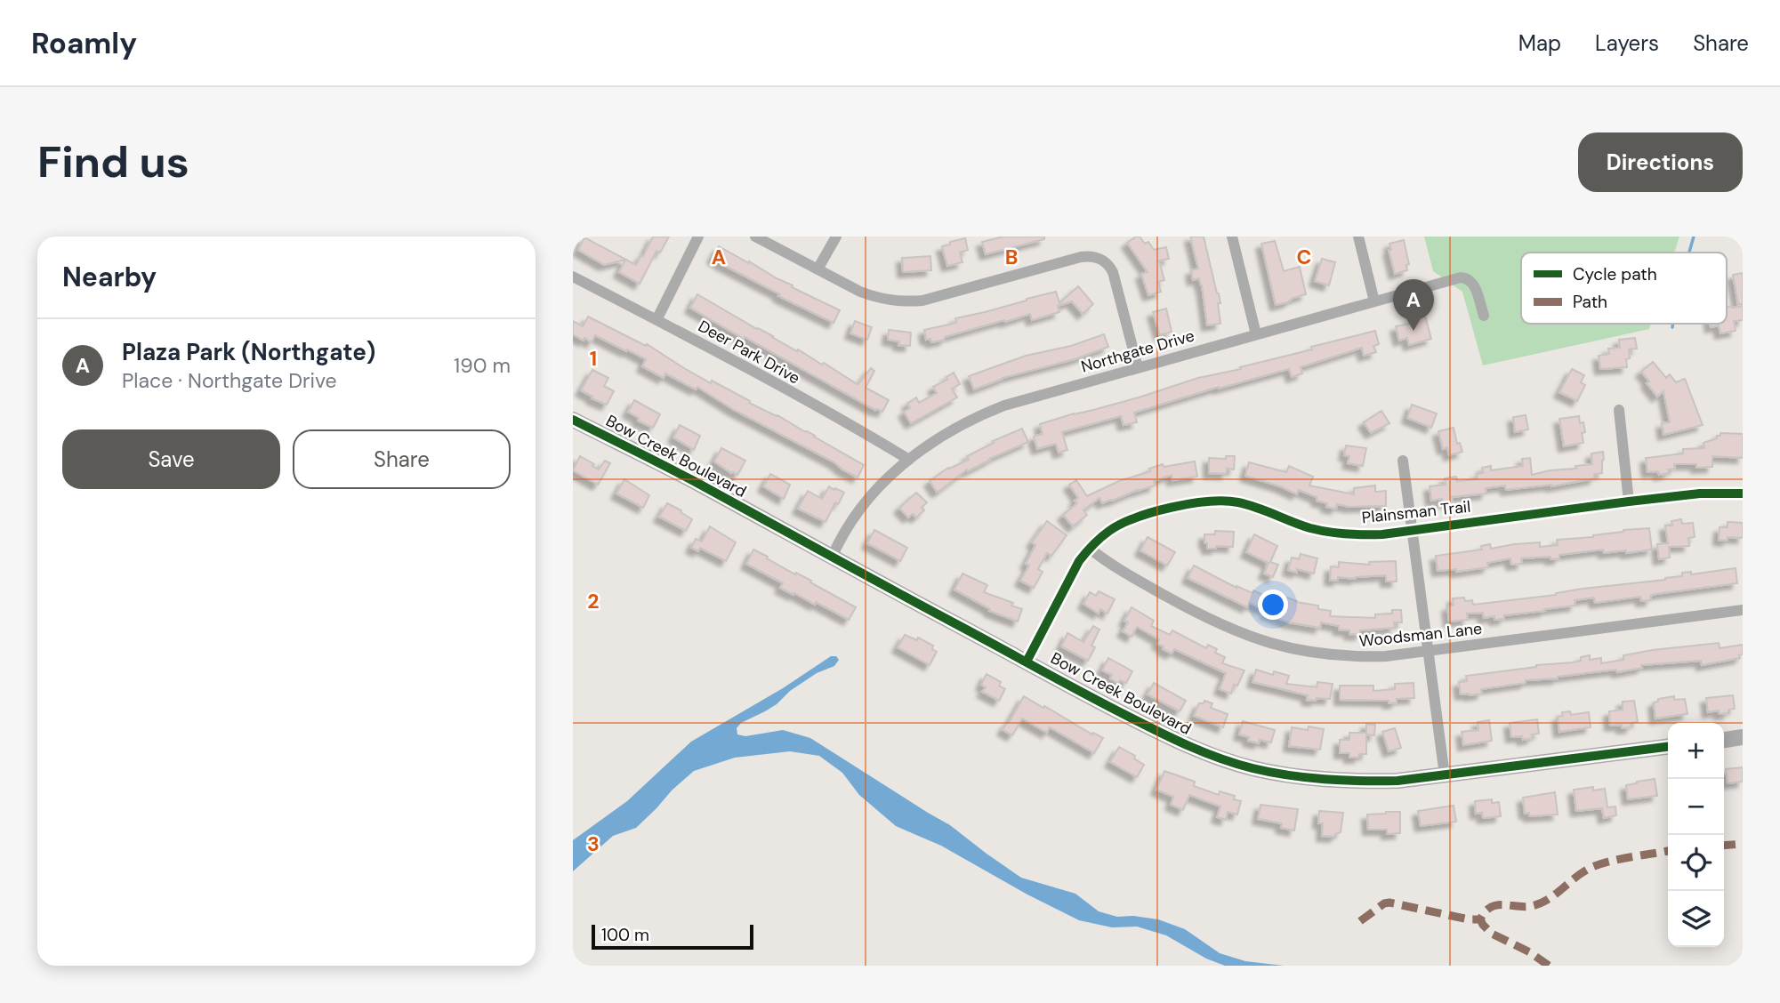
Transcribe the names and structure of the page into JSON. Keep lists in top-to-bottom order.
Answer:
{
  "streets": {
    "street": [
      "Northgate Drive",
      "Deer Park Drive",
      "Bow Creek Boulevard",
      "Plainsman Trail",
      "Woodsman Lane"
    ]
  },
  "crossings": [
    ["Northgate Drive", "Deer Park Drive"],
    ["Northgate Drive", "Bow Creek Boulevard"],
    ["Bow Creek Boulevard", "Plainsman Trail"],
    ["Plainsman Trail", "Woodsman Lane"]
  ],
  "legend": ["Cycle path", "Path"],
  "scale_bar": "100 m",
  "page": {
    "header": "Roamly",
    "nav": ["Map", "Layers", "Share"],
    "buttons": [
      "Directions",
      ["Save", "Share"]
    ],
    "title": "Find us",
    "heading": "Nearby",
    "pins": "A",
    "list": [
      {
        "mark": "A",
        "name": "Plaza Park (Northgate)",
        "note": "Place · Northgate Drive",
        "value": "190 m"
      }
    ],
    "map_buttons": ["+", "−"],
    "scale": "100 m"
  },
  "grid": {
    "columns": ["A", "B", "C"],
    "rows": ["1", "2", "3"]
  }
}
